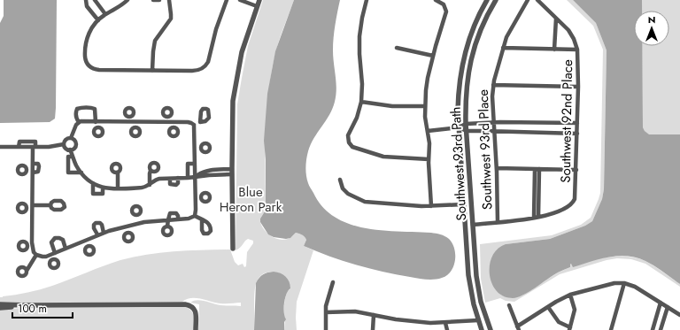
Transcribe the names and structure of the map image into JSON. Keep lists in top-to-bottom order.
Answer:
{
  "streets": {
    "street": ["Southwest 92nd Place", "Southwest 93rd Place", "Southwest 93rd Path"]
  },
  "parks": ["Blue Heron Park"],
  "scale_bar": "100 m",
  "north": "top"
}
